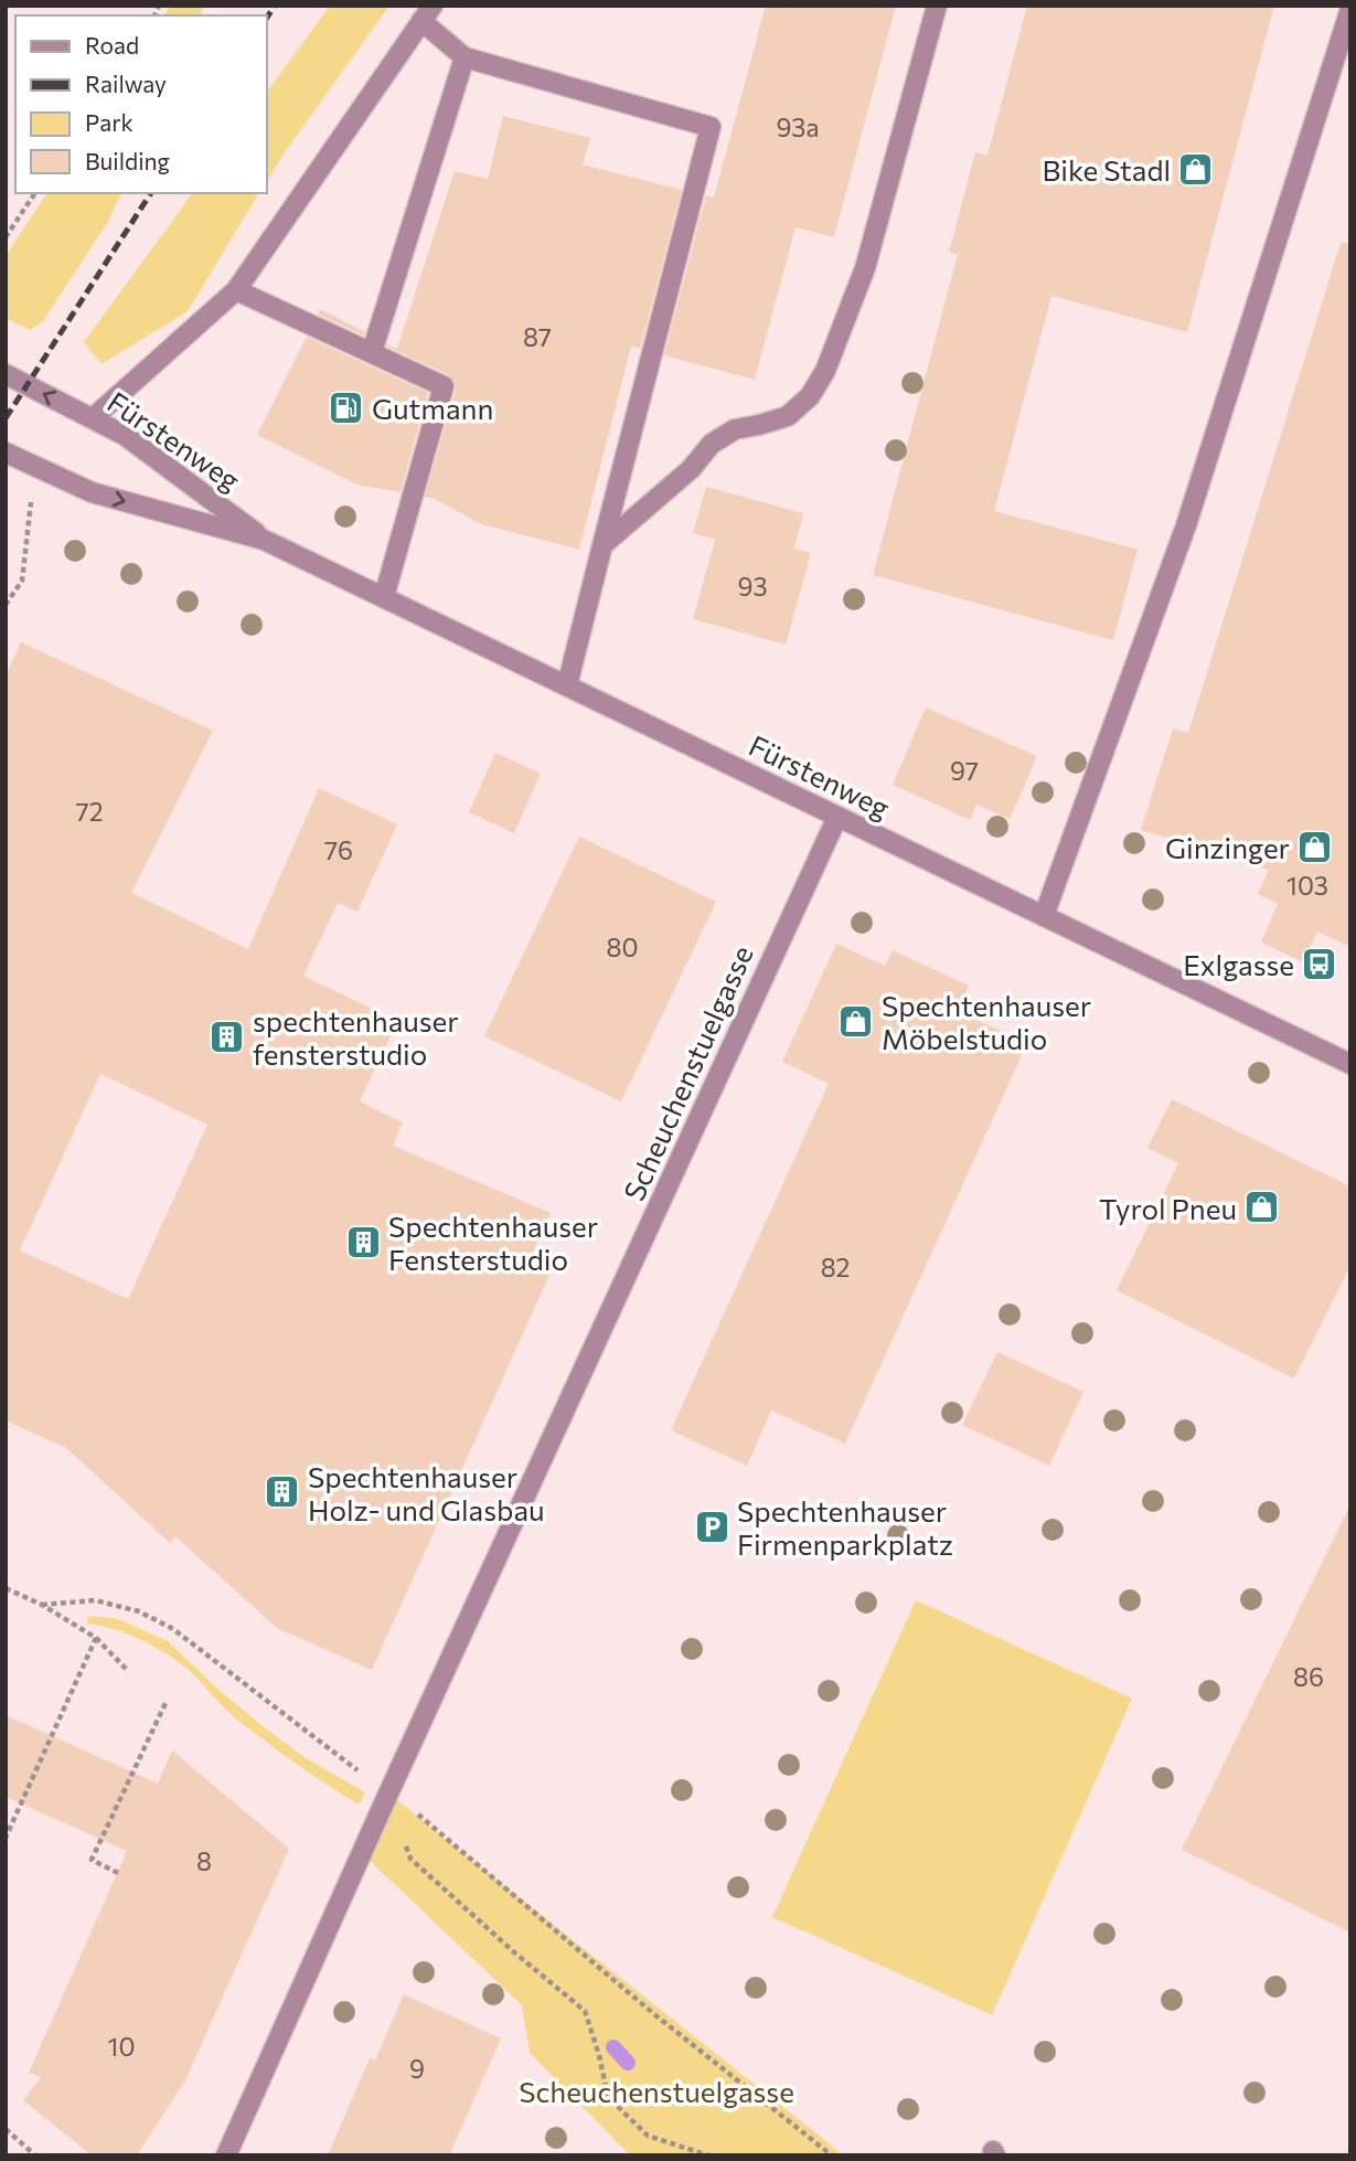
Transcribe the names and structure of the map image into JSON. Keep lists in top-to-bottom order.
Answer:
{
  "streets": {
    "street": ["Fürstenweg", "Scheuchenstuelgasse"]
  },
  "crossings": [
    ["Fürstenweg", "Scheuchenstuelgasse"]
  ],
  "parks": ["Scheuchenstuelgasse"],
  "places": {
    "shop": [
      "Bike Stadl",
      "Ginzinger",
      "Spechtenhauser Möbelstudio",
      "Tyrol Pneu"
    ],
    "fuel station": ["Gutmann"],
    "bus stop": ["Exlgasse"],
    "building": ["spechtenhauser fensterstudio", "Spechtenhauser Fensterstudio", "Spechtenhauser Holz- und Glasbau"],
    "parking": ["Spechtenhauser Firmenparkplatz"]
  },
  "house_numbers": [
    "93a",
    "87",
    "93",
    "97",
    "72",
    "76",
    "103",
    "80",
    "82",
    "86",
    "8",
    "10",
    "9"
  ],
  "legend": [
    "Road",
    "Railway",
    "Park",
    "Building"
  ]
}
